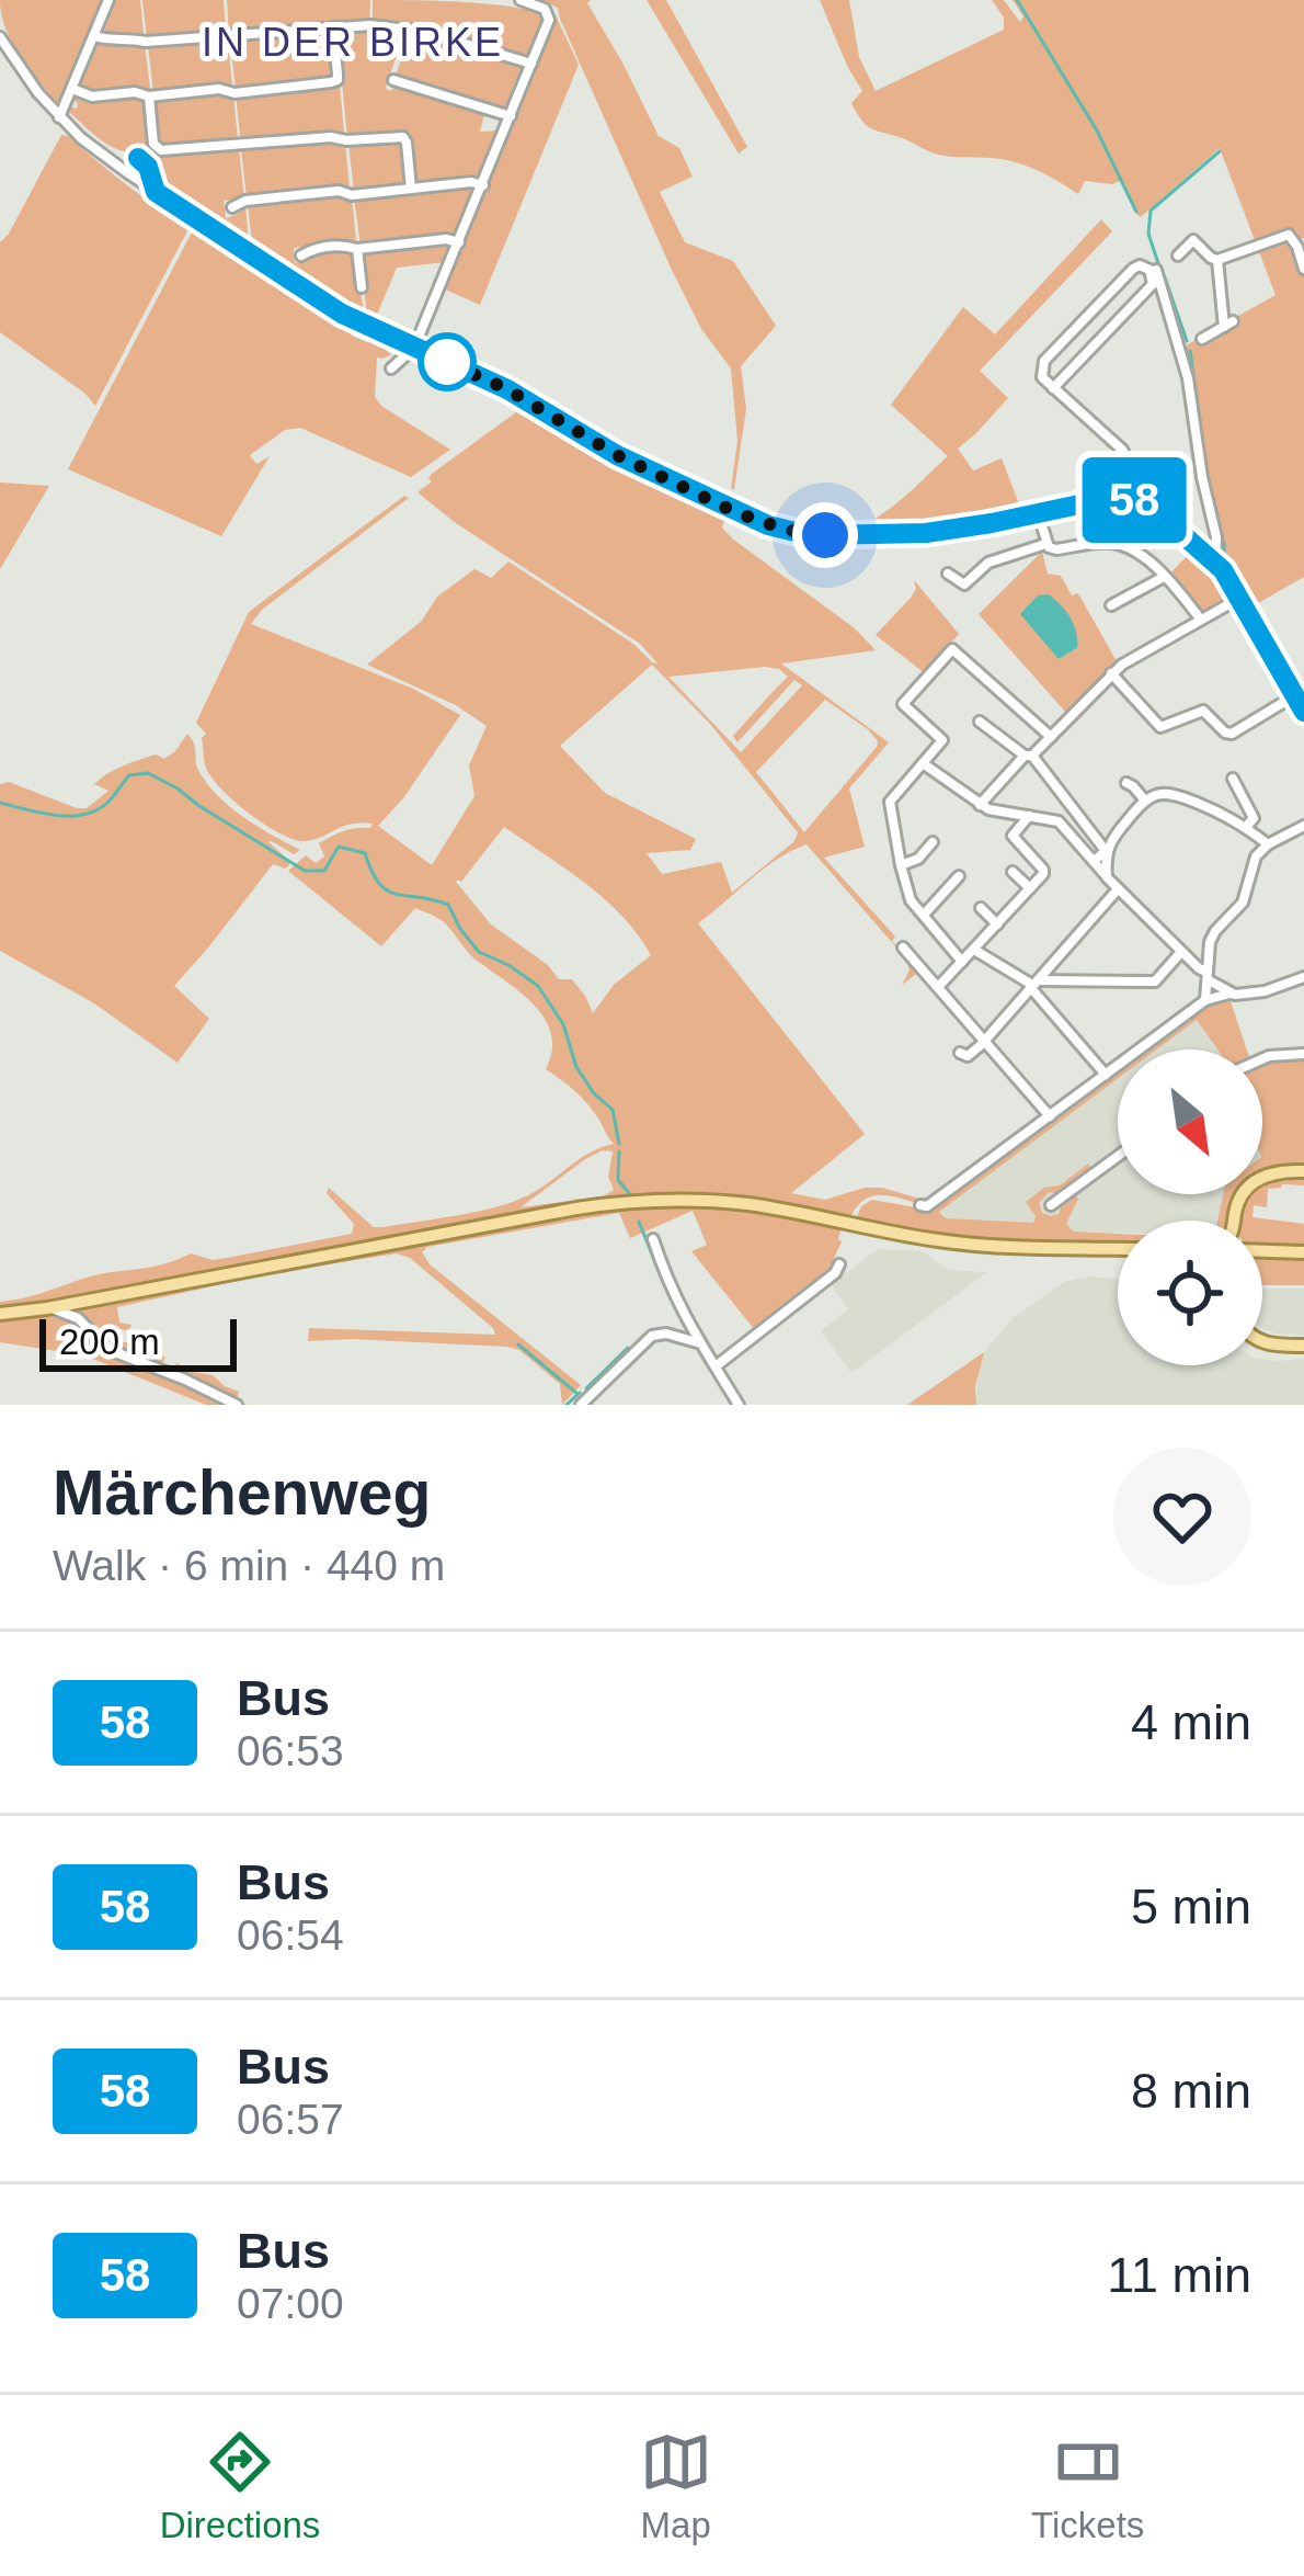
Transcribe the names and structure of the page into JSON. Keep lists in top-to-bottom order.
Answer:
{
  "districts": ["IN DER BIRKE"],
  "lines": ["bus line 58"],
  "scale_bar": "200 m",
  "north": "bottom right",
  "page": {
    "on_map": "58",
    "scale": "200 m",
    "heading": ["Märchenweg", "Walk · 6 min · 440 m"],
    "list": [
      {
        "mark": "58",
        "name": "Bus",
        "note": "06:53",
        "value": "4 min"
      },
      {
        "mark": "58",
        "name": "Bus",
        "note": "06:54",
        "value": "5 min"
      },
      {
        "mark": "58",
        "name": "Bus",
        "note": "06:57",
        "value": "8 min"
      },
      {
        "mark": "58",
        "name": "Bus",
        "note": "07:00",
        "value": "11 min"
      }
    ],
    "tabs": ["Directions", "Map", "Tickets"]
  }
}
